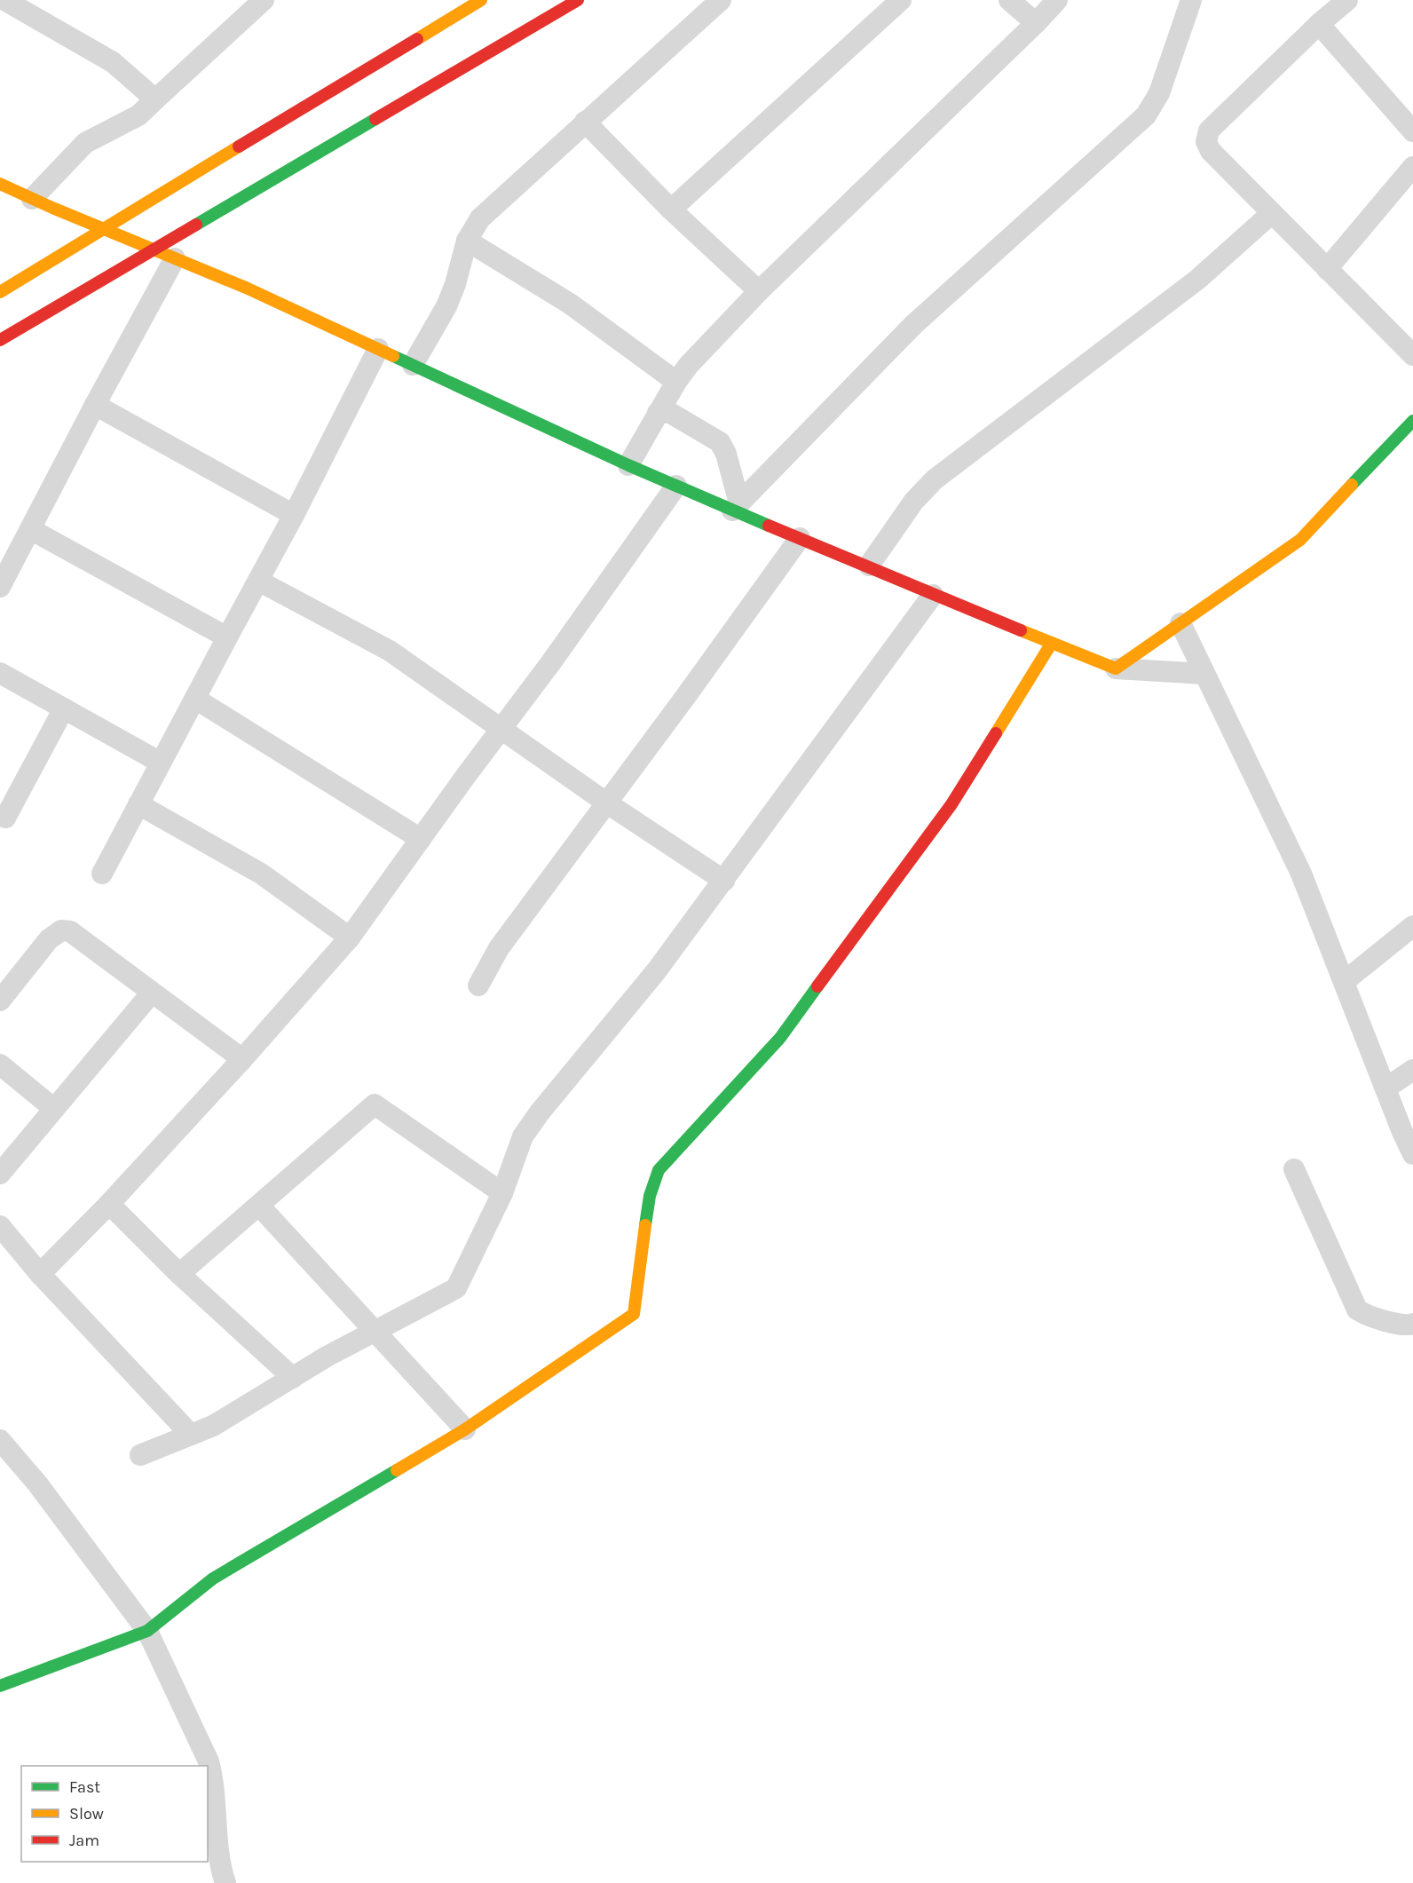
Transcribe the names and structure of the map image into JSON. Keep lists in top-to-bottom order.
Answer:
{
  "legend": ["Fast", "Slow", "Jam"]
}
